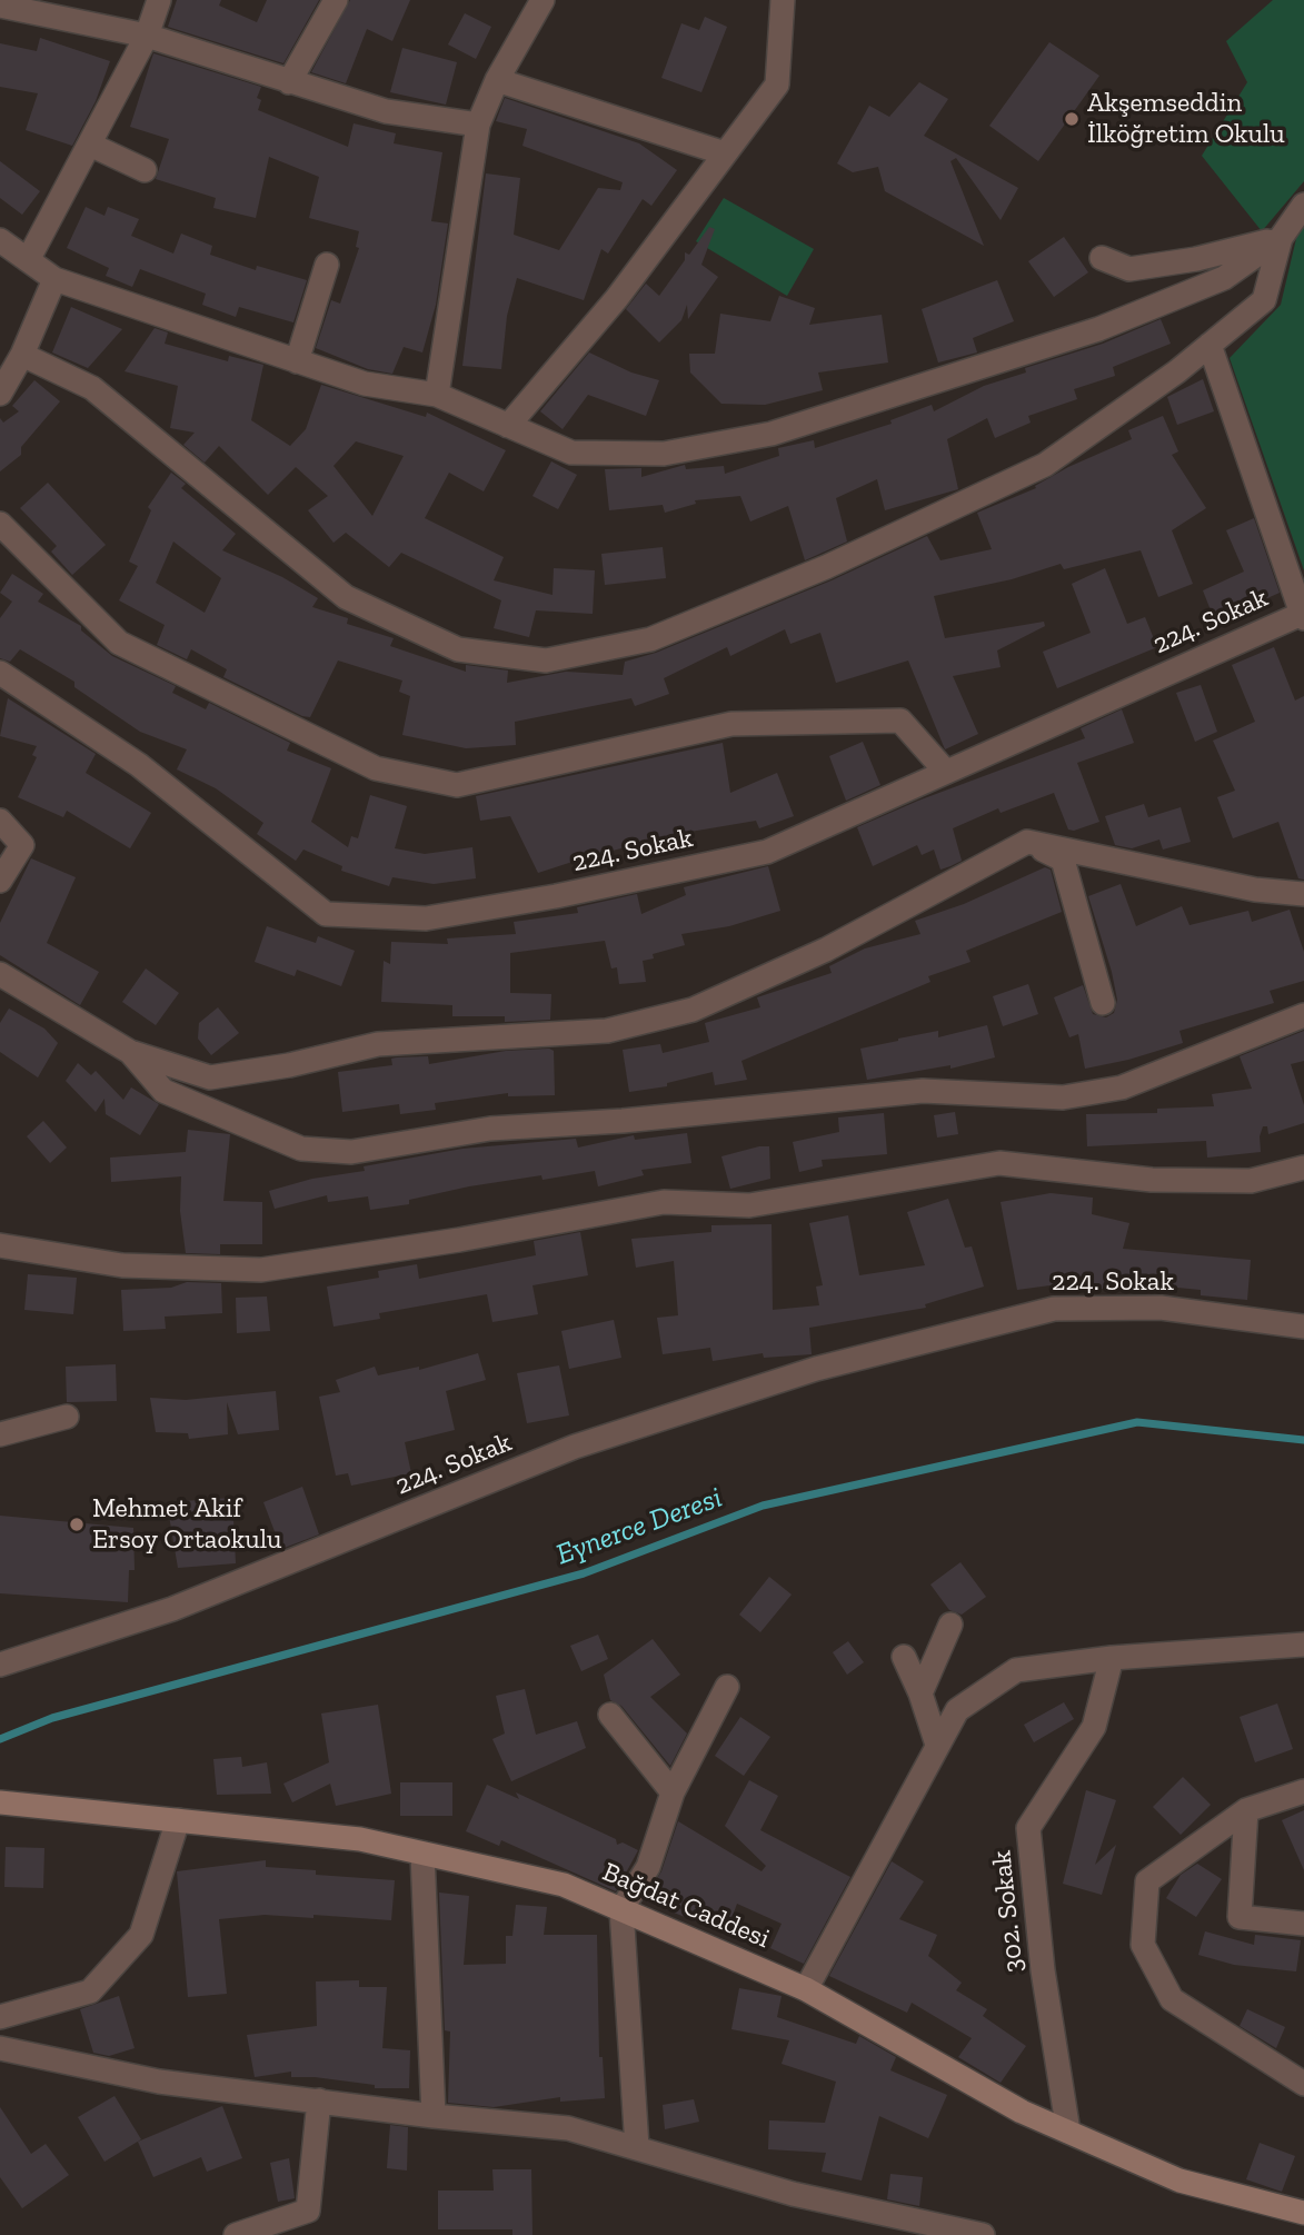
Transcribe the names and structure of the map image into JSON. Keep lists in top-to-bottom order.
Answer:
{
  "streets": {
    "main road": ["Bağdat Caddesi"],
    "street": ["224. Sokak", "302. Sokak"]
  },
  "crossings": [
    ["Bağdat Caddesi", "302. Sokak"]
  ],
  "water": ["Eynerce Deresi"],
  "places": ["Akşemseddin İlköğretim Okulu", "Mehmet Akif Ersoy Ortaokulu"]
}
